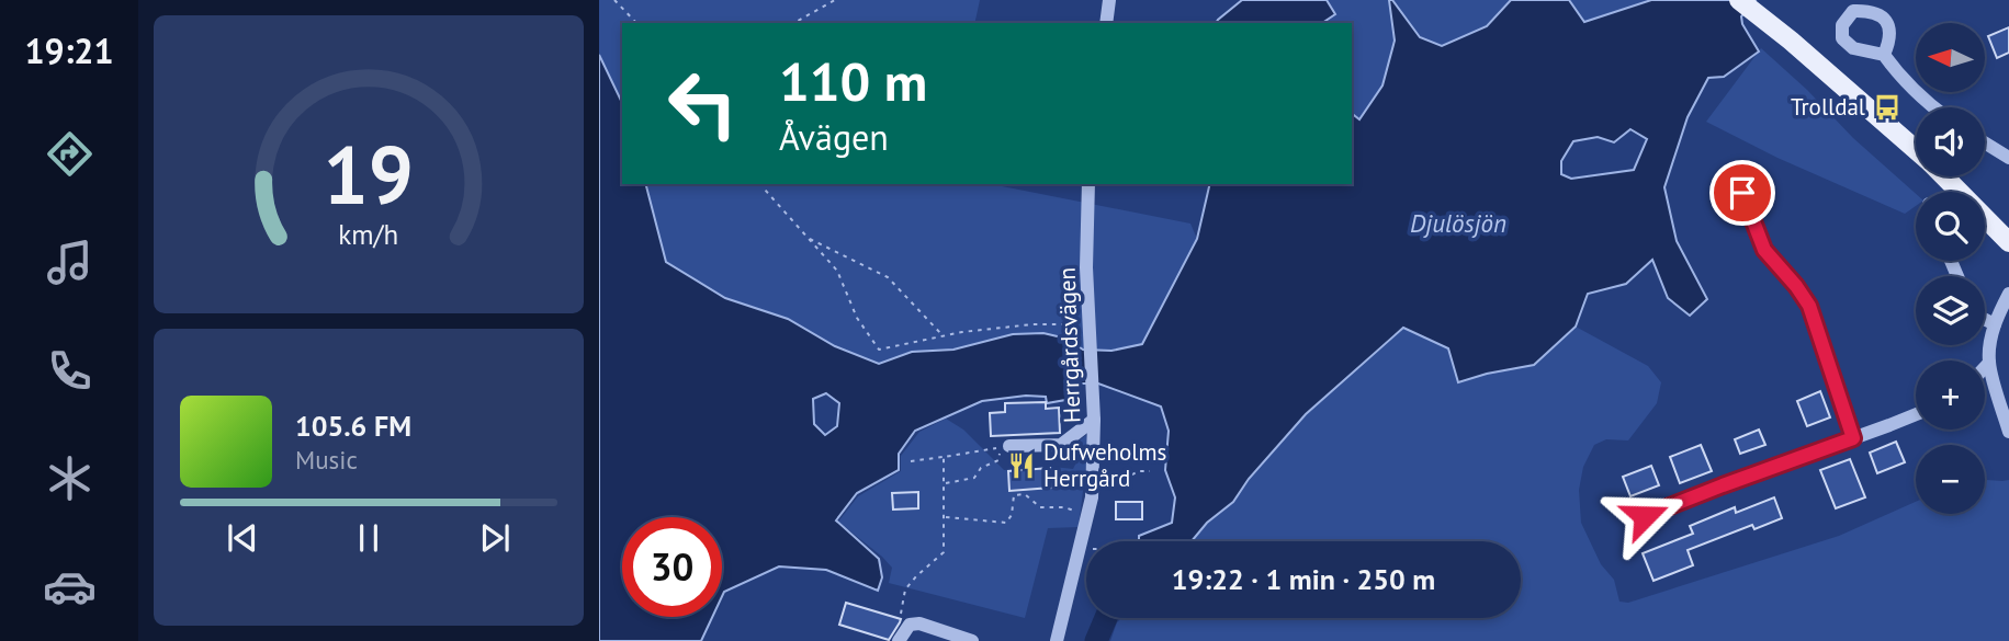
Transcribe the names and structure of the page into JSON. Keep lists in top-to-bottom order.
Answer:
{
  "streets": {
    "street": ["Herrgårdsvägen"]
  },
  "water": ["Djulösjön"],
  "places": {
    "bus stop": ["Trolldal"],
    "restaurant": ["Dufweholms Herrgård"]
  },
  "north": "left",
  "page": {
    "tabs": "19:21",
    "map_buttons": ["+", "−"],
    "turn": ["110 m", "Åvägen"],
    "song": ["105.6 FM", "Music"],
    "limit": "30",
    "trip": "19:22 · 1 min · 250 m",
    "gauge": ["19", "km/h"]
  }
}
